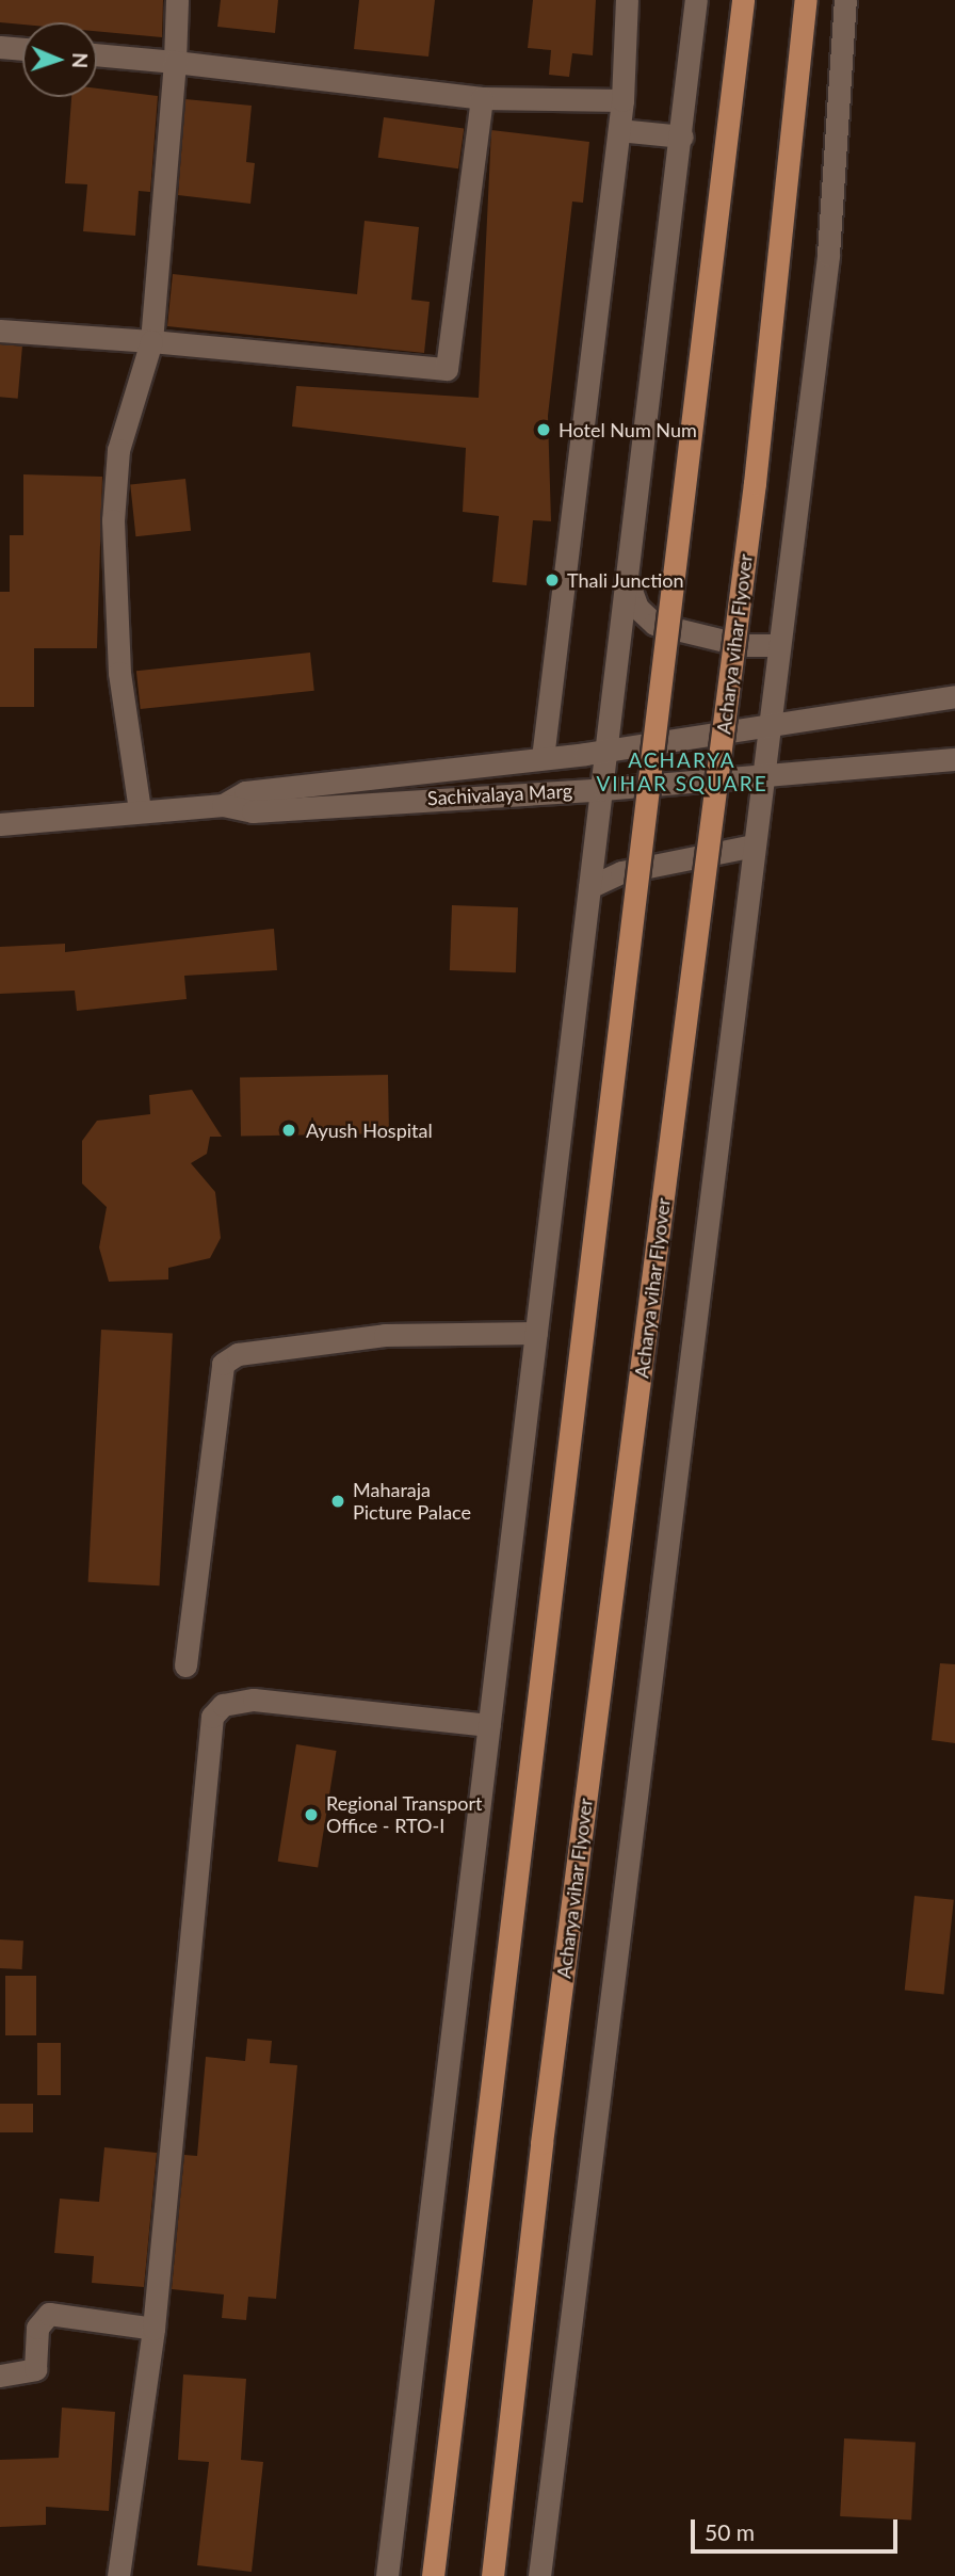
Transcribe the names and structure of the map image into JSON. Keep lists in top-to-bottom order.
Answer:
{
  "streets": {
    "highway": ["Acharya vihar Flyover"],
    "street": ["Sachivalaya Marg"]
  },
  "districts": ["ACHARYA VIHAR SQUARE"],
  "places": [
    "Hotel Num Num",
    "Thali Junction",
    "Ayush Hospital",
    "Maharaja Picture Palace",
    "Regional Transport Office - RTO-I"
  ],
  "scale_bar": "50 m",
  "north": "right"
}
